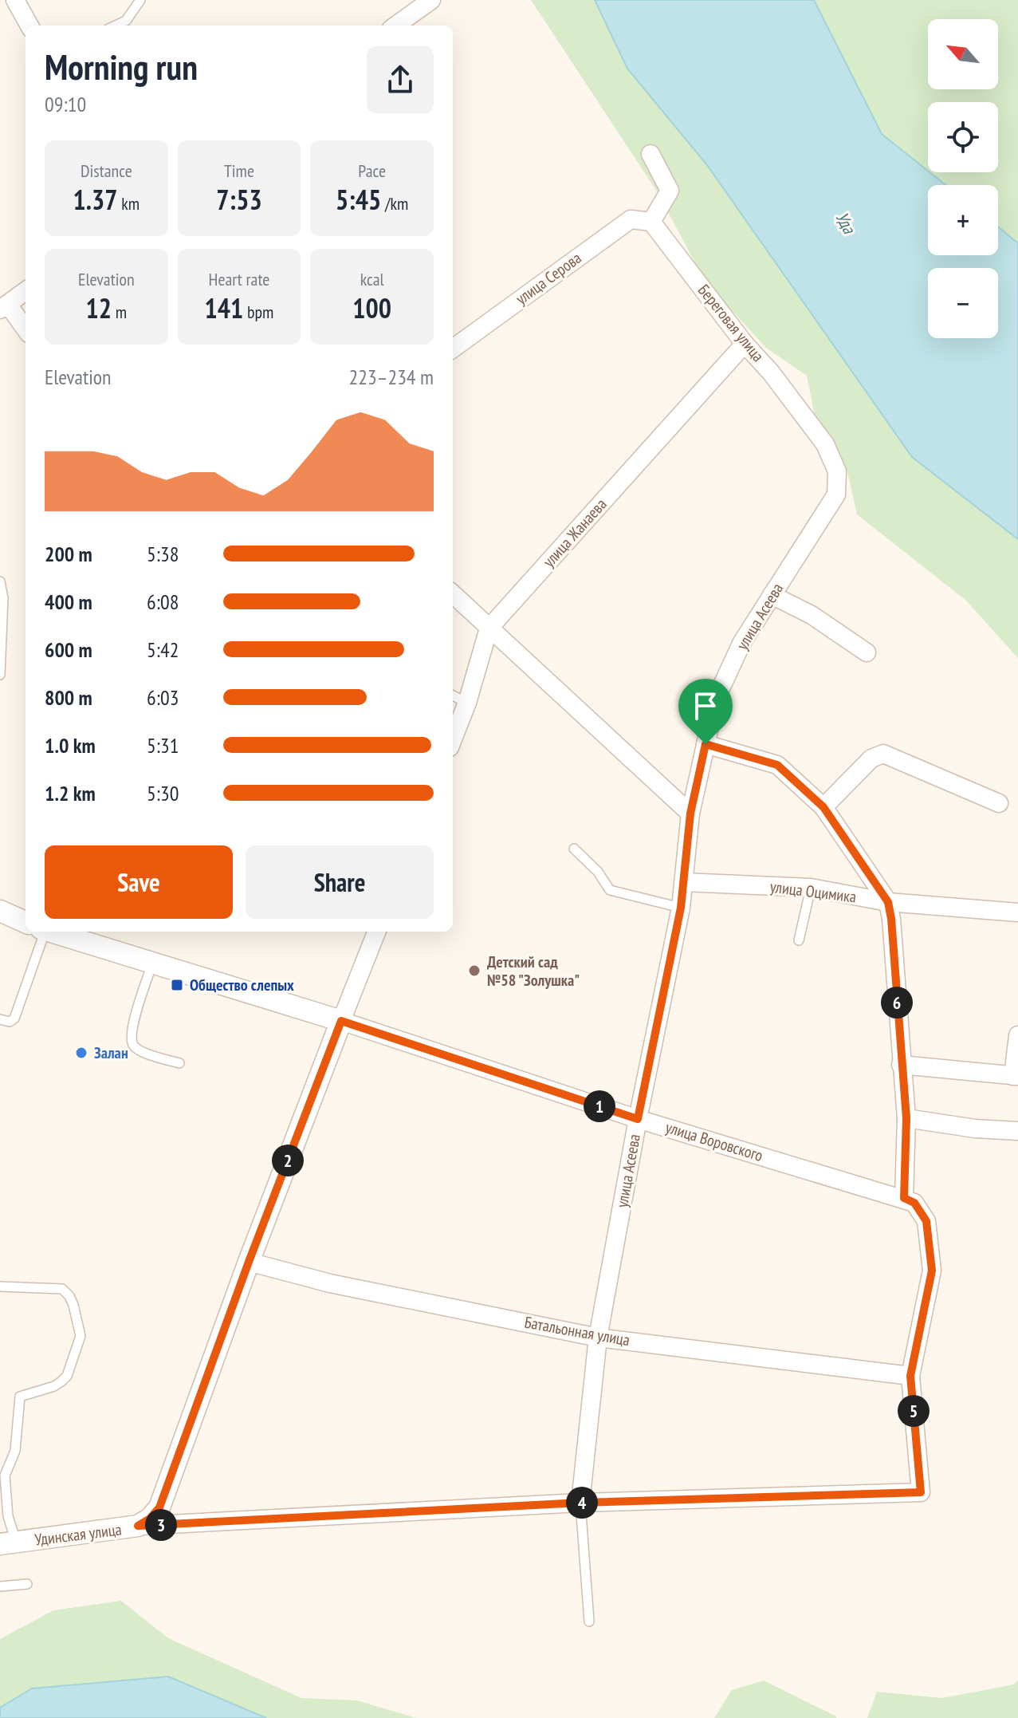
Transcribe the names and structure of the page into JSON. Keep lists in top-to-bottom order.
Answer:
{
  "streets": {
    "street": [
      "улица Серова",
      "Береговая улица",
      "улица Жанаева",
      "улица Асеева",
      "улица Оцимика",
      "улица Воровского",
      "Батальонная улица",
      "Удинская улица"
    ]
  },
  "crossings": [
    ["улица Серова", "Береговая улица"],
    ["Береговая улица", "улица Жанаева"],
    ["Береговая улица", "улица Асеева"],
    ["улица Асеева", "улица Оцимика"],
    ["улица Асеева", "улица Воровского"],
    ["улица Асеева", "Батальонная улица"],
    ["улица Асеева", "Удинская улица"],
    ["Батальонная улица", "Удинская улица"]
  ],
  "water": ["Уда"],
  "places": {
    "other": ["Детский сад №58 \"Золушка\"", "Залан"],
    "transit": ["Общество слепых"]
  },
  "north": "top left",
  "page": {
    "map_buttons": ["+", "−"],
    "heading": ["Morning run", "09:10"],
    "stats": [
      ["Distance", "1.37 km"],
      ["Time", "7:53"],
      ["Pace", "5:45 /km"],
      ["Elevation", "12 m"],
      ["Heart rate", "141 bpm"],
      ["kcal", "100"]
    ],
    "chart": ["Elevation", "223–234 m"],
    "list": [
      {
        "name": "200 m",
        "note": "5:38"
      },
      {
        "name": "400 m",
        "note": "6:08"
      },
      {
        "name": "600 m",
        "note": "5:42"
      },
      {
        "name": "800 m",
        "note": "6:03"
      },
      {
        "name": "1.0 km",
        "note": "5:31"
      },
      {
        "name": "1.2 km",
        "note": "5:30"
      }
    ],
    "buttons": ["Save", "Share"],
    "pins": [
      "6",
      "1",
      "2",
      "5",
      "4",
      "3"
    ]
  }
}
